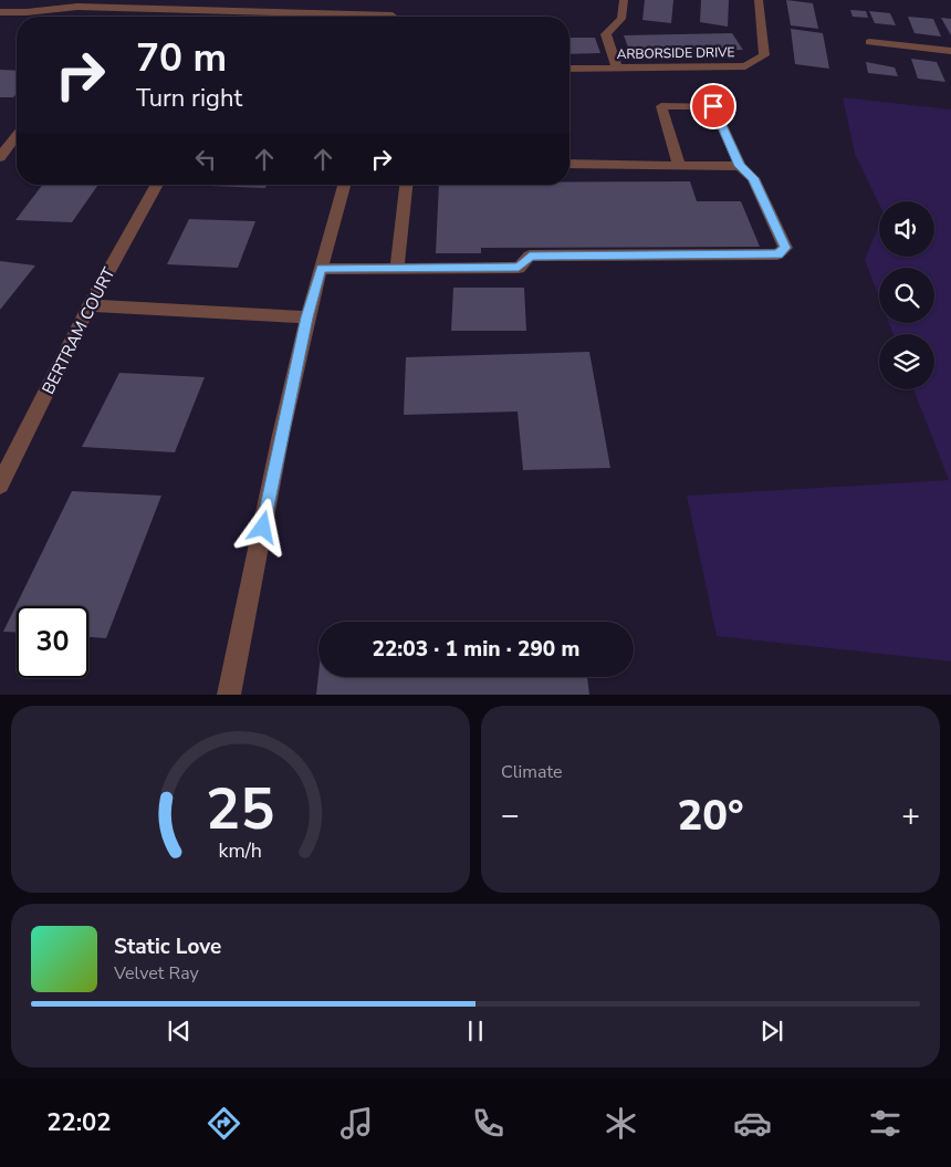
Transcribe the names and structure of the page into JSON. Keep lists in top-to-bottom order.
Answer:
{
  "streets": {
    "street": ["ARBORSIDE DRIVE", "BERTRAM COURT"]
  },
  "page": {
    "turn": ["70 m", "Turn right"],
    "limit": "30",
    "trip": "22:03 · 1 min · 290 m",
    "tile": "Climate",
    "heat": ["−", "20°", "+"],
    "song": ["Static Love", "Velvet Ray"],
    "tabs": "22:02",
    "gauge": ["25", "km/h"]
  }
}
